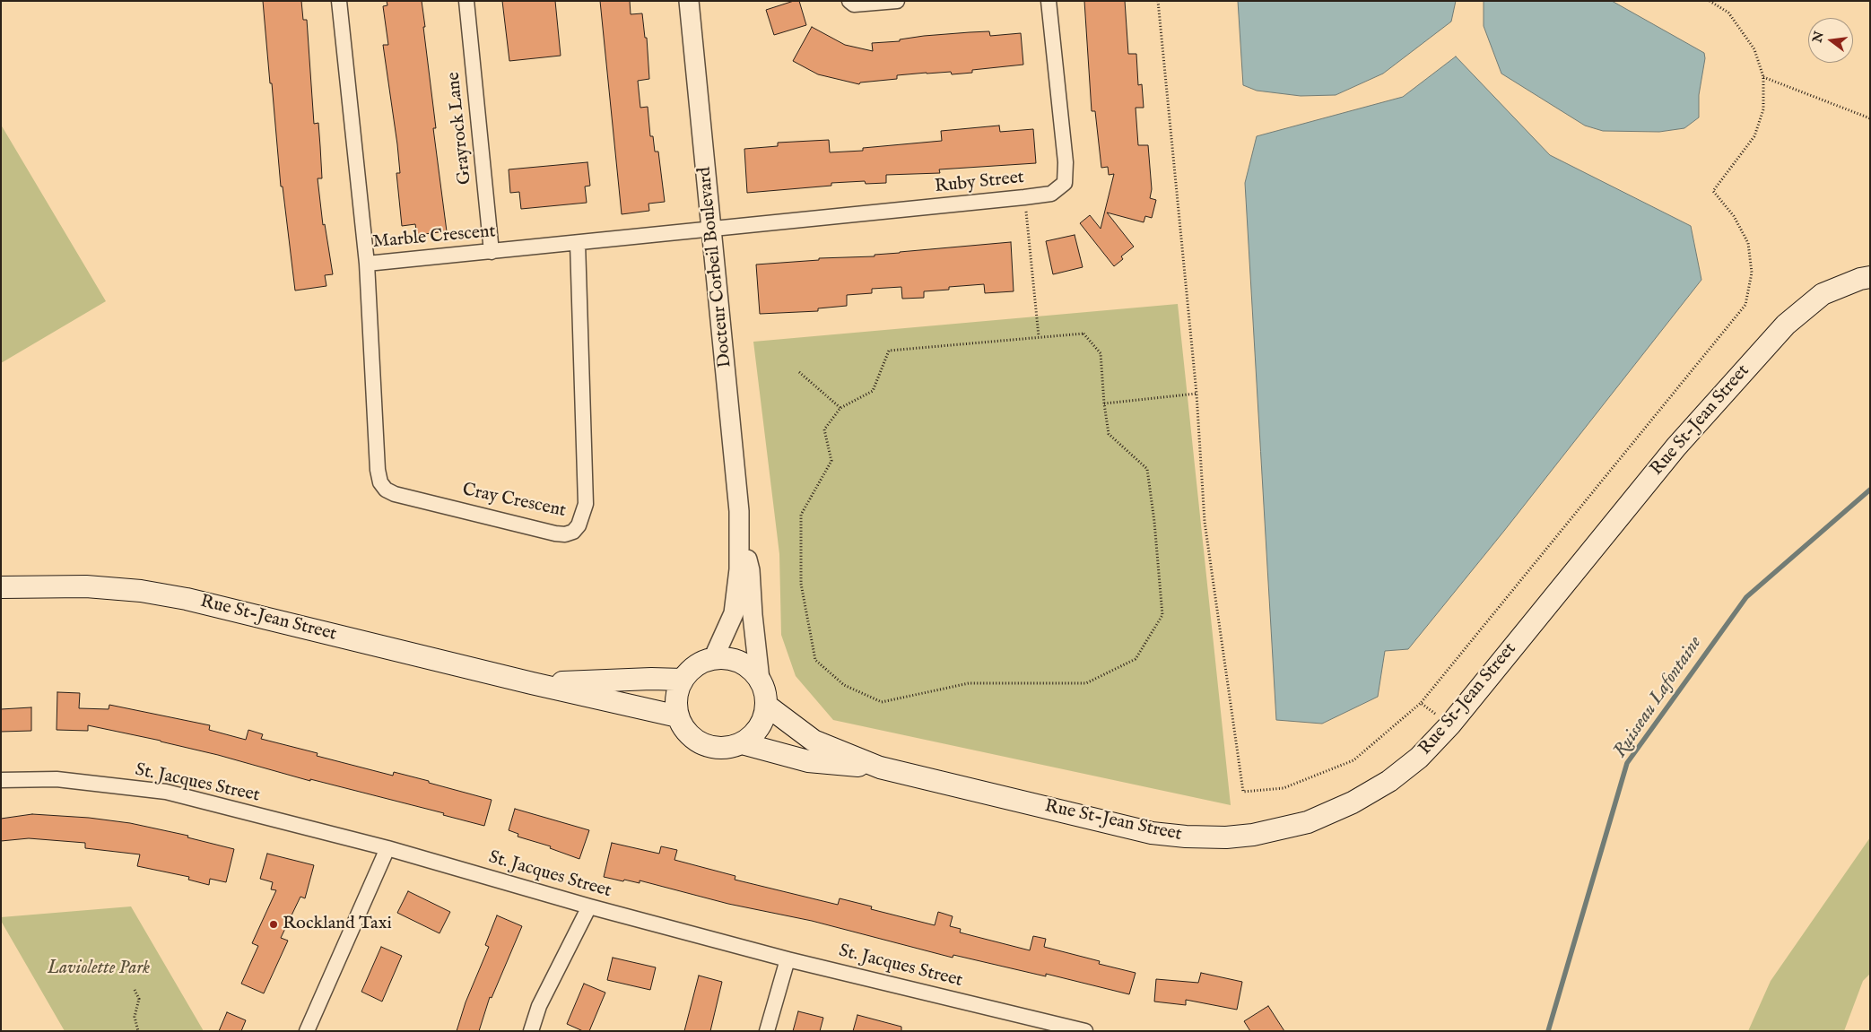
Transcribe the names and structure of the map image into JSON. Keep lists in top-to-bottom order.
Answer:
{
  "streets": {
    "main road": ["Rue St-Jean Street"],
    "street": [
      "Grayrock Lane",
      "Ruby Street",
      "Marble Crescent",
      "Docteur Corbeil Boulevard",
      "Cray Crescent",
      "St. Jacques Street"
    ]
  },
  "crossings": [
    ["Grayrock Lane", "Marble Crescent"],
    ["Ruby Street", "Marble Crescent"],
    ["Ruby Street", "Docteur Corbeil Boulevard"],
    ["Marble Crescent", "Docteur Corbeil Boulevard"],
    ["Marble Crescent", "Cray Crescent"],
    ["Docteur Corbeil Boulevard", "Rue St-Jean Street"]
  ],
  "water": ["Ruisseau Lafontaine"],
  "parks": ["Laviolette Park"],
  "places": ["Rockland Taxi"],
  "north": "left"
}
